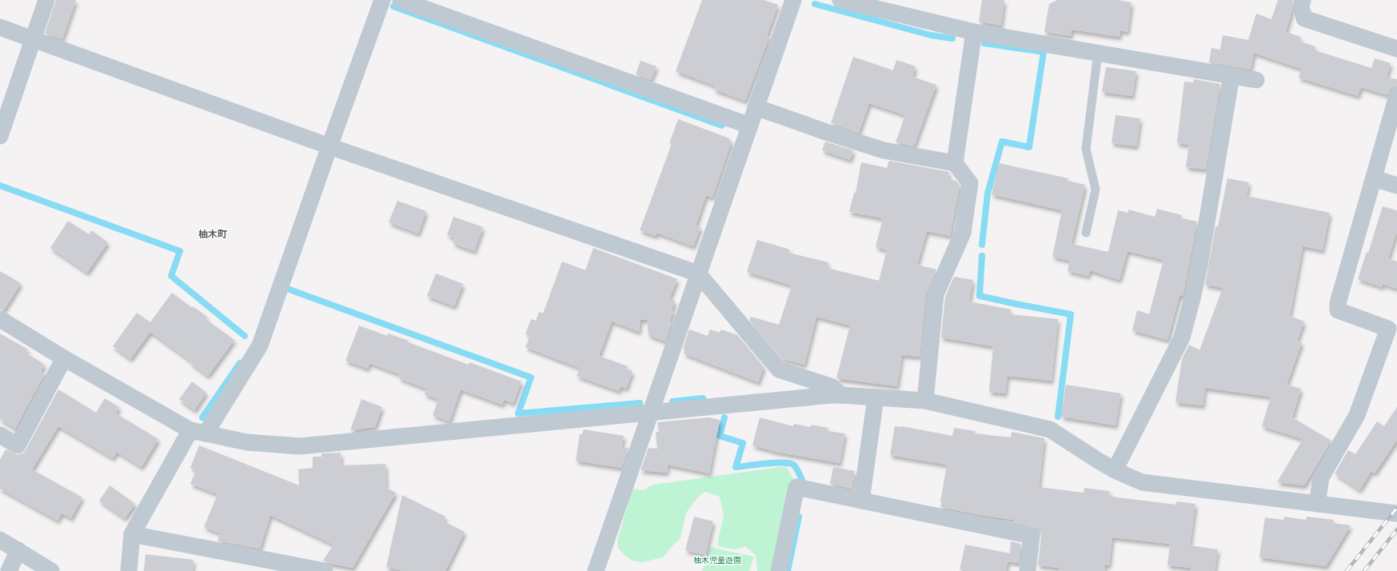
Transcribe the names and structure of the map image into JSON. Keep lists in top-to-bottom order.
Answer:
{
  "districts": ["柚木町"],
  "parks": ["柚木児童遊園"]
}
